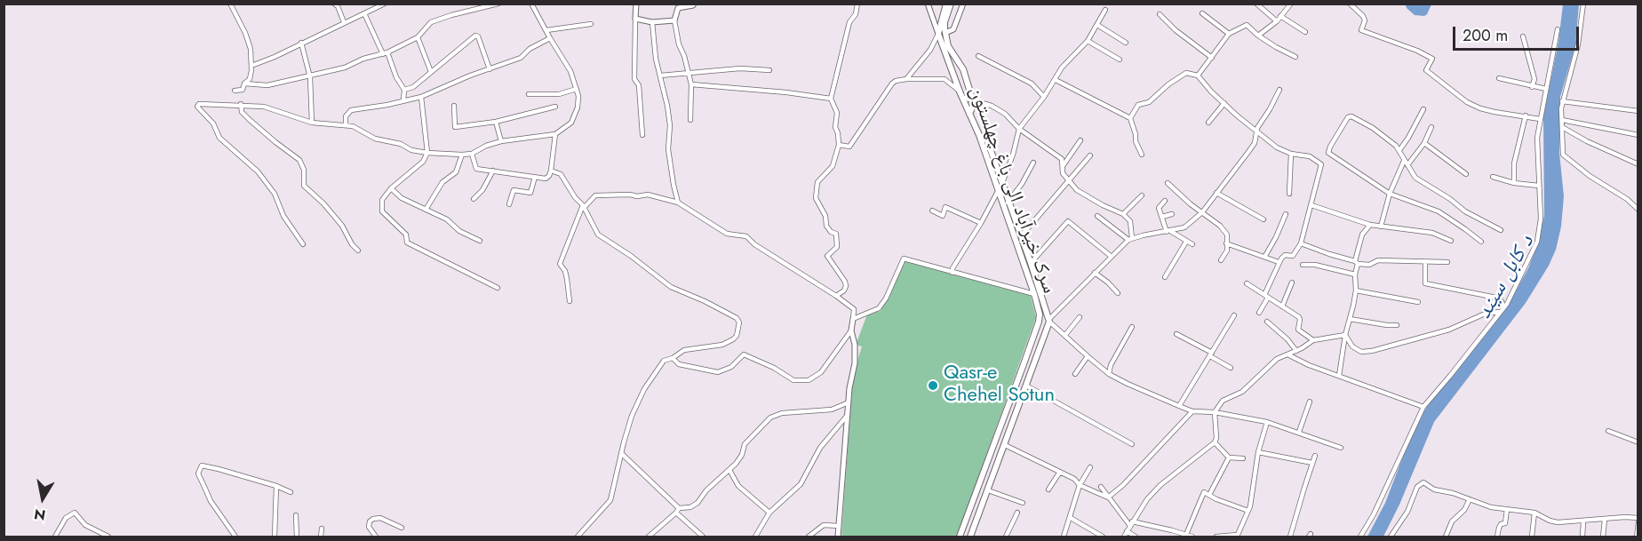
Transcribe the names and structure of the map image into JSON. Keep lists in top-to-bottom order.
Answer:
{
  "streets": {
    "main road": ["سرک خیرآباد الی باغ چهلستون"]
  },
  "water": ["د کابل سيند"],
  "places": ["Qasr-e Chehel Sotun"],
  "scale_bar": "200 m",
  "north": "bottom"
}
